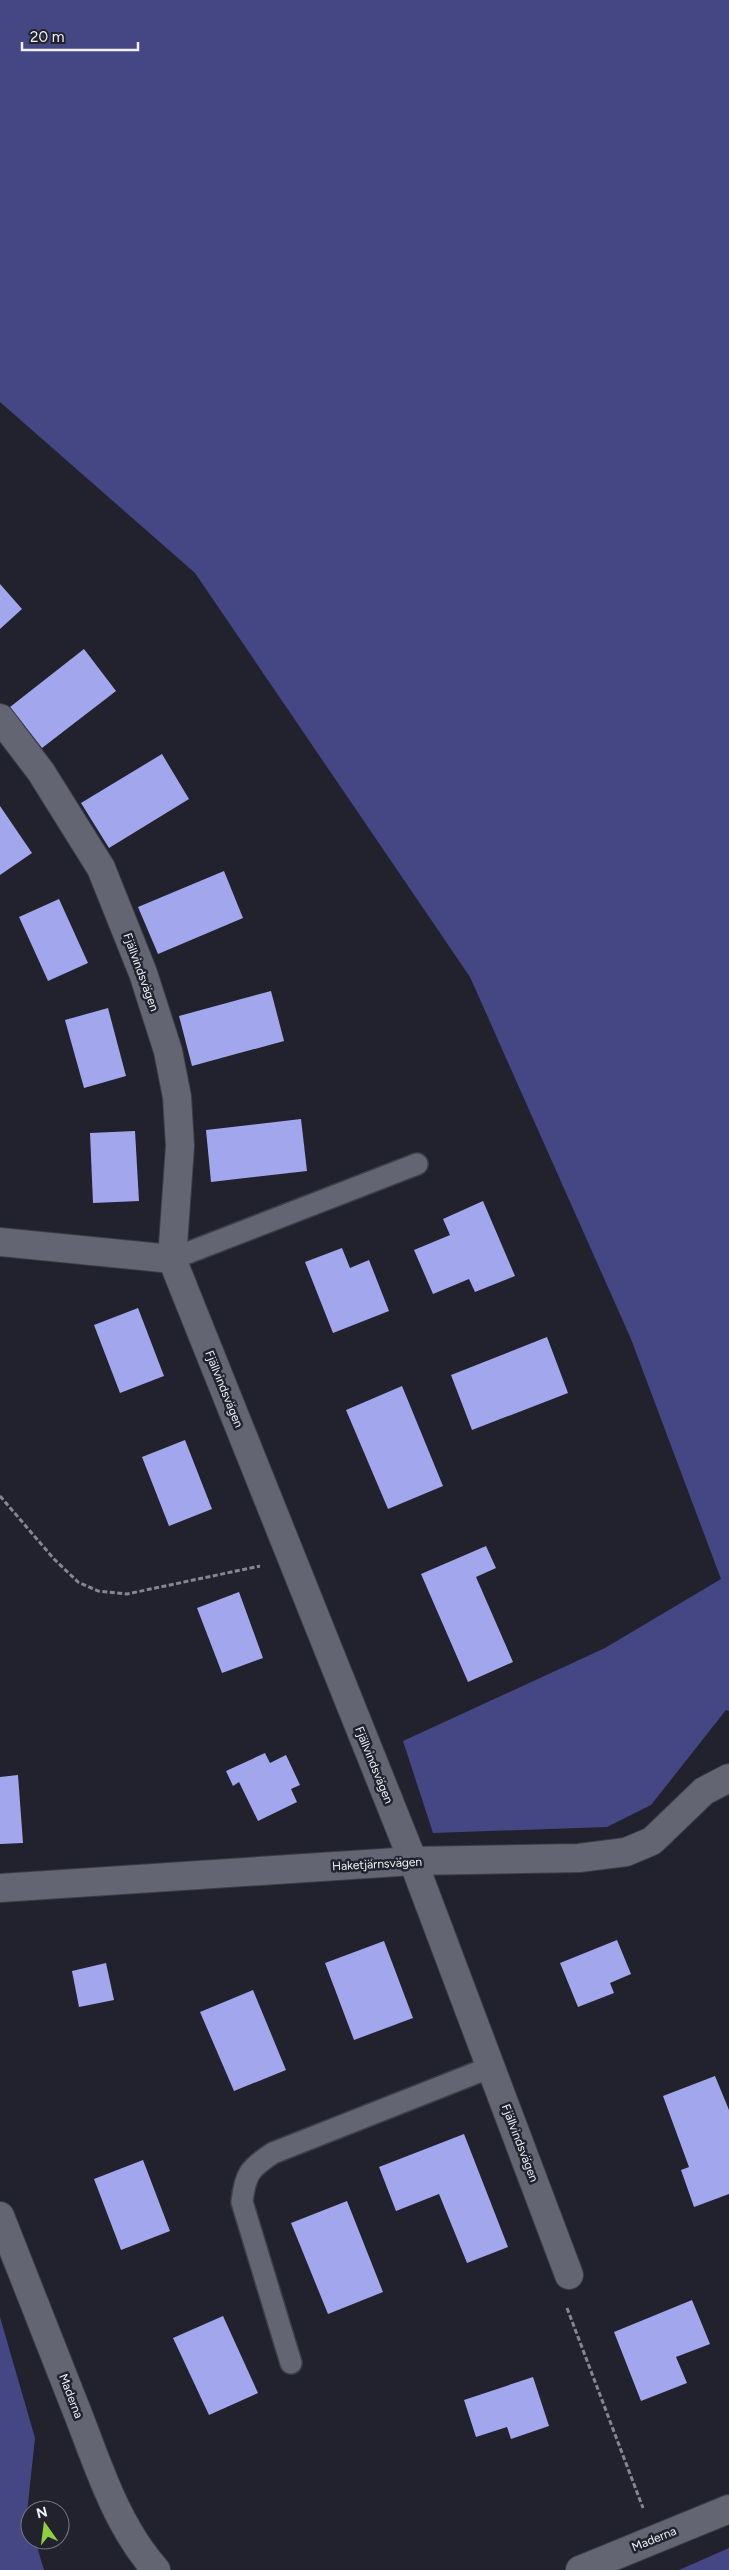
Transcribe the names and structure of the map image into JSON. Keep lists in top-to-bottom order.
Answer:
{
  "streets": {
    "street": ["Fjällvindsvägen", "Haketjärnsvägen", "Maderna"]
  },
  "crossings": [
    ["Fjällvindsvägen", "Haketjärnsvägen"]
  ],
  "scale_bar": "20 m",
  "north": "top"
}
